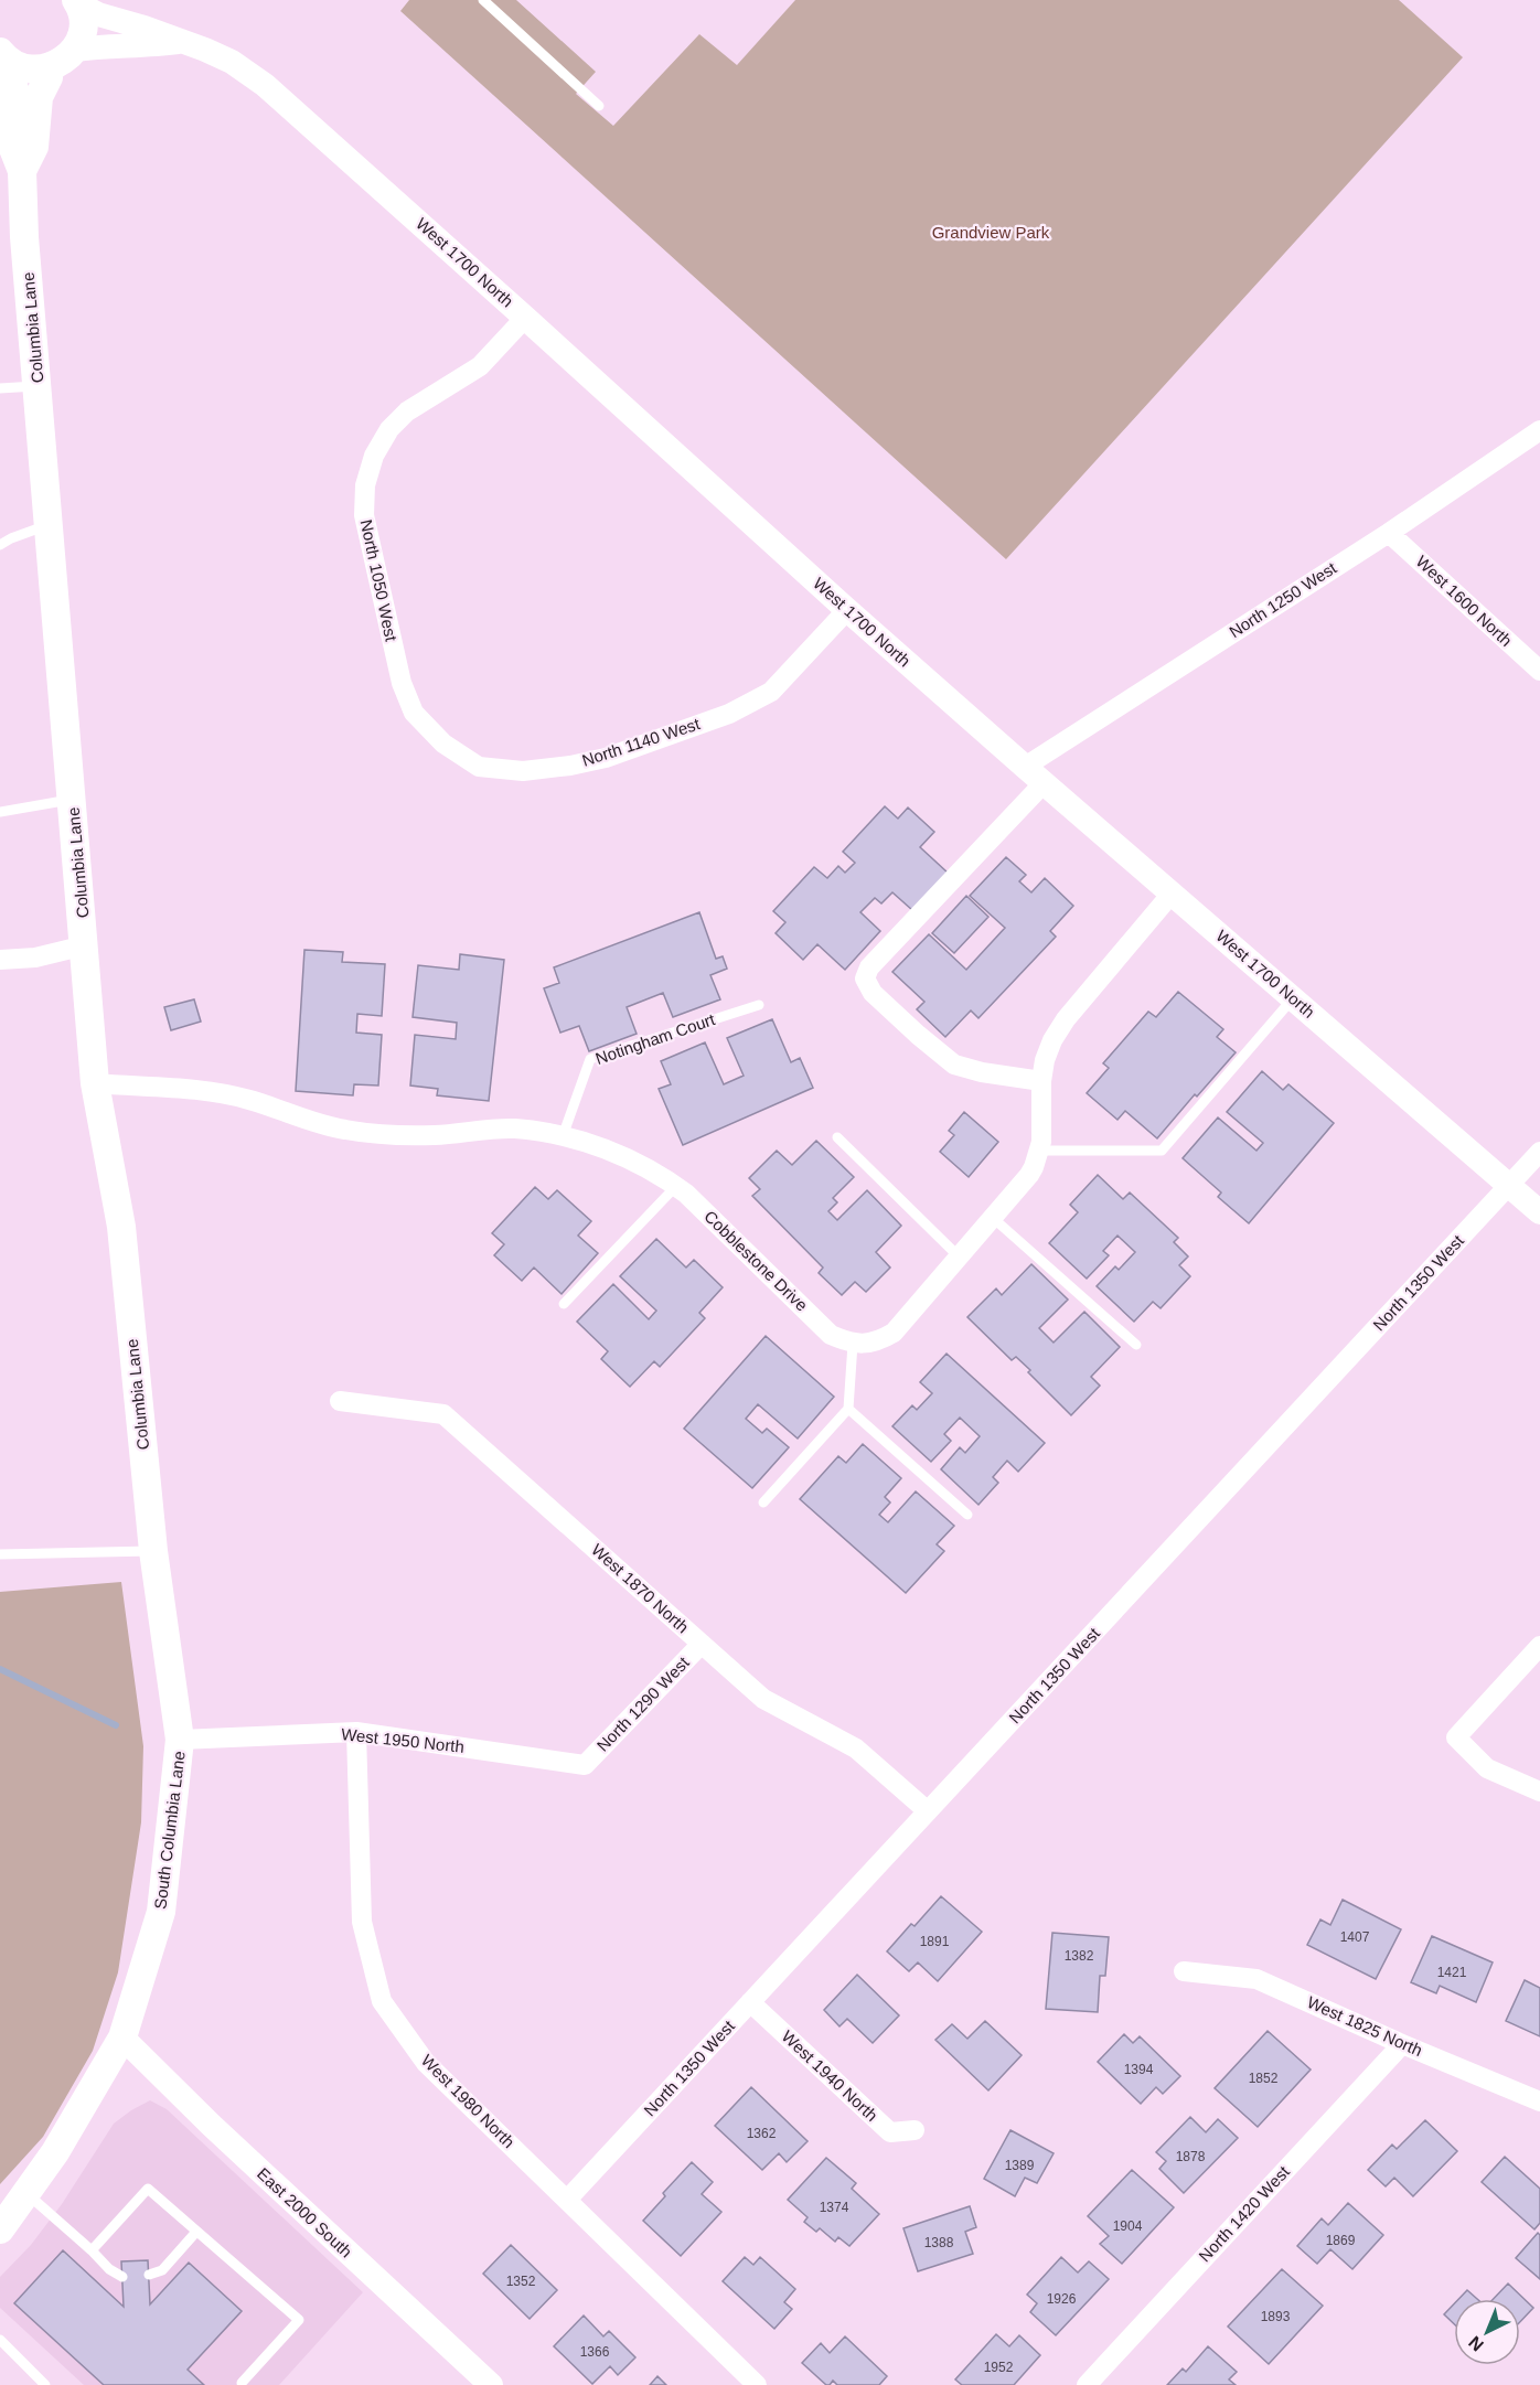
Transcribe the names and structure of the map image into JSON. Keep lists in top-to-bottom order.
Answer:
{
  "streets": {
    "main road": ["Columbia Lane", "South Columbia Lane"],
    "street": [
      "West 1700 North",
      "North 1050 West",
      "North 1250 West",
      "West 1600 North",
      "North 1140 West",
      "Cobblestone Drive",
      "North 1350 West",
      "West 1870 North",
      "North 1290 West",
      "West 1950 North",
      "West 1825 North",
      "West 1940 North",
      "West 1980 North",
      "East 2000 South",
      "North 1420 West"
    ],
    "lane": ["Notingham Court"]
  },
  "crossings": [
    ["West 1700 North", "North 1050 West"],
    ["West 1700 North", "North 1250 West"],
    ["West 1700 North", "North 1140 West"],
    ["West 1700 North", "North 1350 West"],
    ["Columbia Lane", "Cobblestone Drive"],
    ["Columbia Lane", "South Columbia Lane"],
    ["North 1050 West", "North 1140 West"],
    ["North 1250 West", "West 1600 North"],
    ["Notingham Court", "Cobblestone Drive"],
    ["North 1350 West", "West 1870 North"],
    ["North 1350 West", "West 1940 North"],
    ["North 1350 West", "West 1980 North"],
    ["West 1870 North", "North 1290 West"],
    ["North 1290 West", "West 1950 North"],
    ["West 1950 North", "South Columbia Lane"],
    ["West 1950 North", "West 1980 North"],
    ["South Columbia Lane", "East 2000 South"],
    ["West 1825 North", "North 1420 West"]
  ],
  "parks": ["Grandview Park"],
  "house_numbers": [
    "1407",
    "1891",
    "1382",
    "1421",
    "1394",
    "1852",
    "1362",
    "1878",
    "1389",
    "1374",
    "1904",
    "1869",
    "1388",
    "1352",
    "1926",
    "1893",
    "1366",
    "1952"
  ],
  "north": "bottom left"
}
